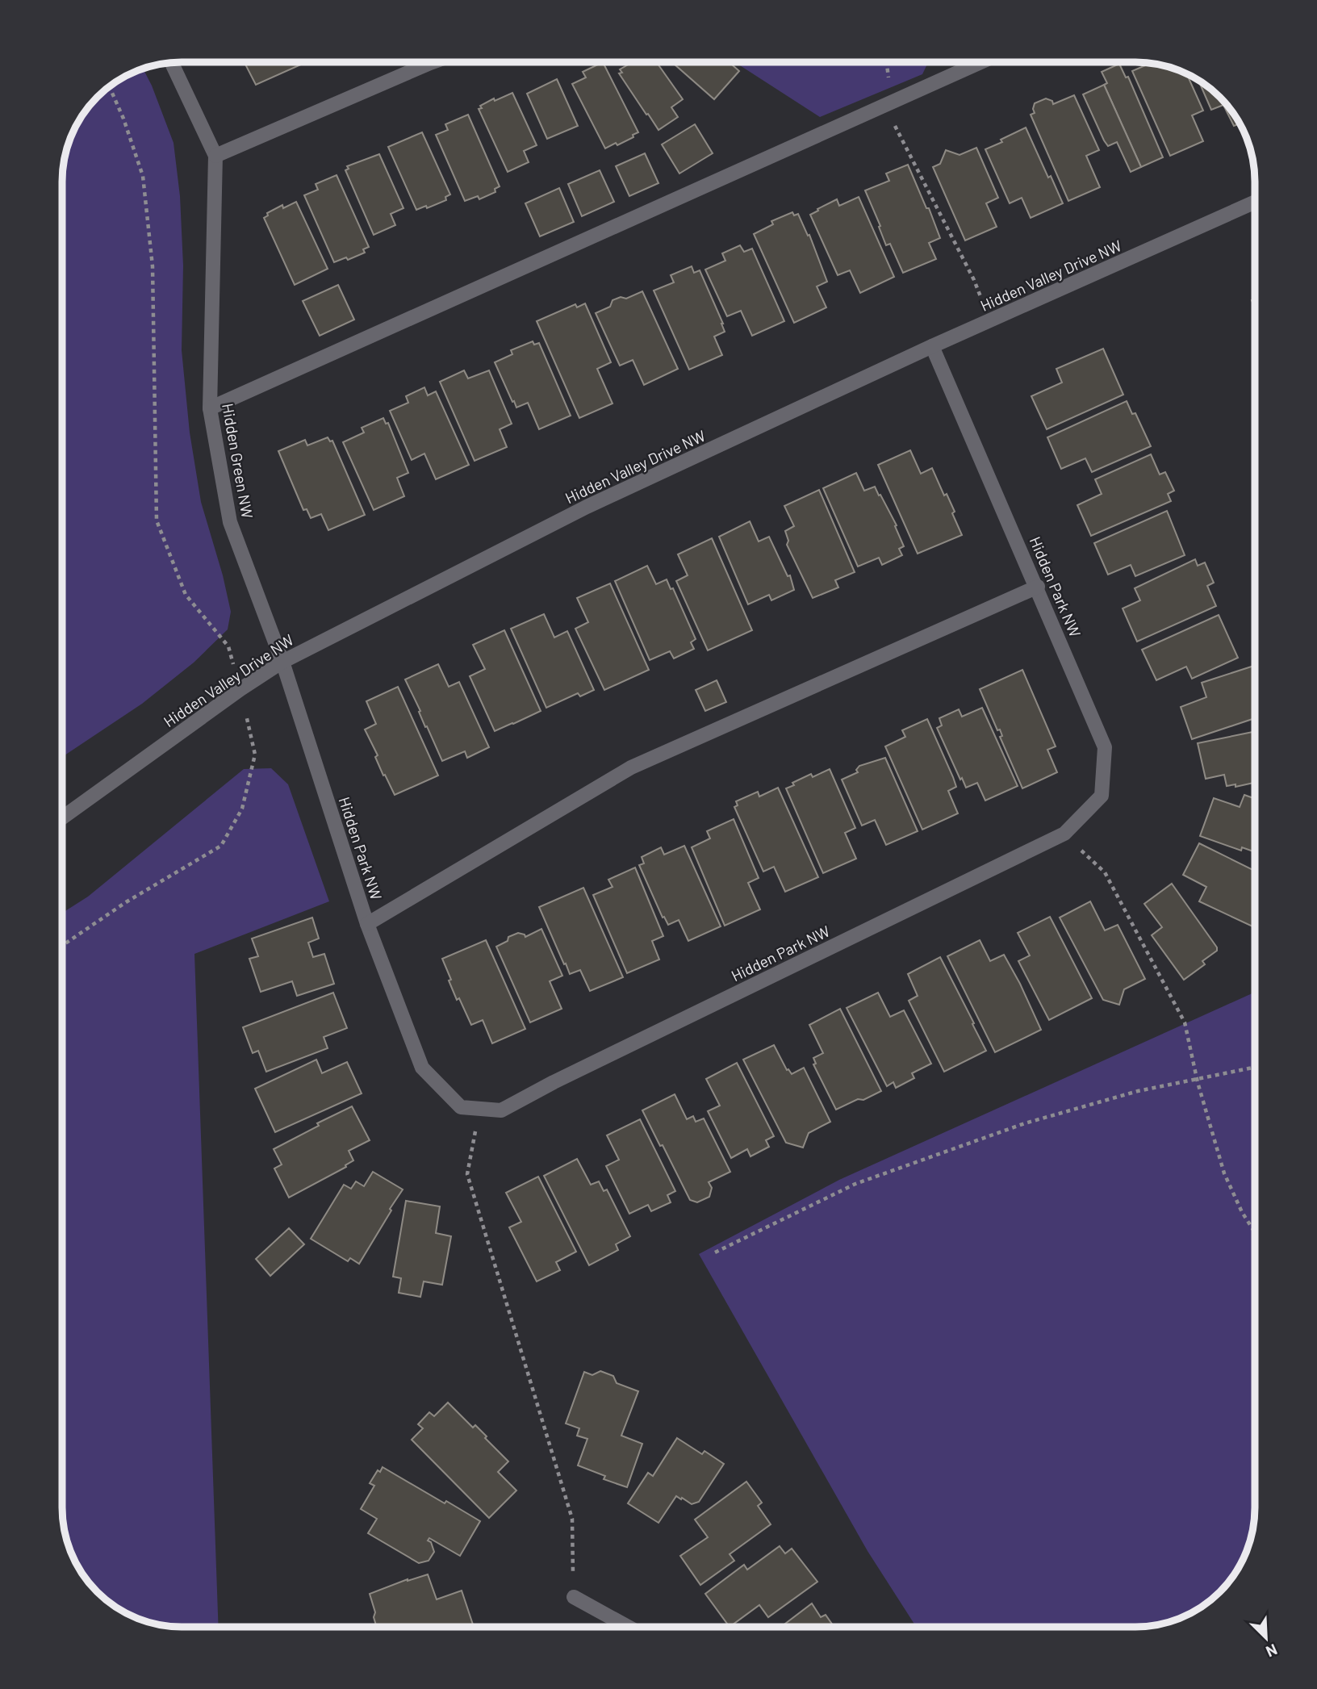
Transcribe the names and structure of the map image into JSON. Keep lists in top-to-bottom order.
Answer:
{
  "streets": {
    "street": ["Hidden Valley Drive NW", "Hidden Green NW", "Hidden Park NW"]
  },
  "crossings": [
    ["Hidden Valley Drive NW", "Hidden Green NW"],
    ["Hidden Valley Drive NW", "Hidden Park NW"],
    ["Hidden Green NW", "Hidden Park NW"]
  ],
  "north": "bottom right"
}
